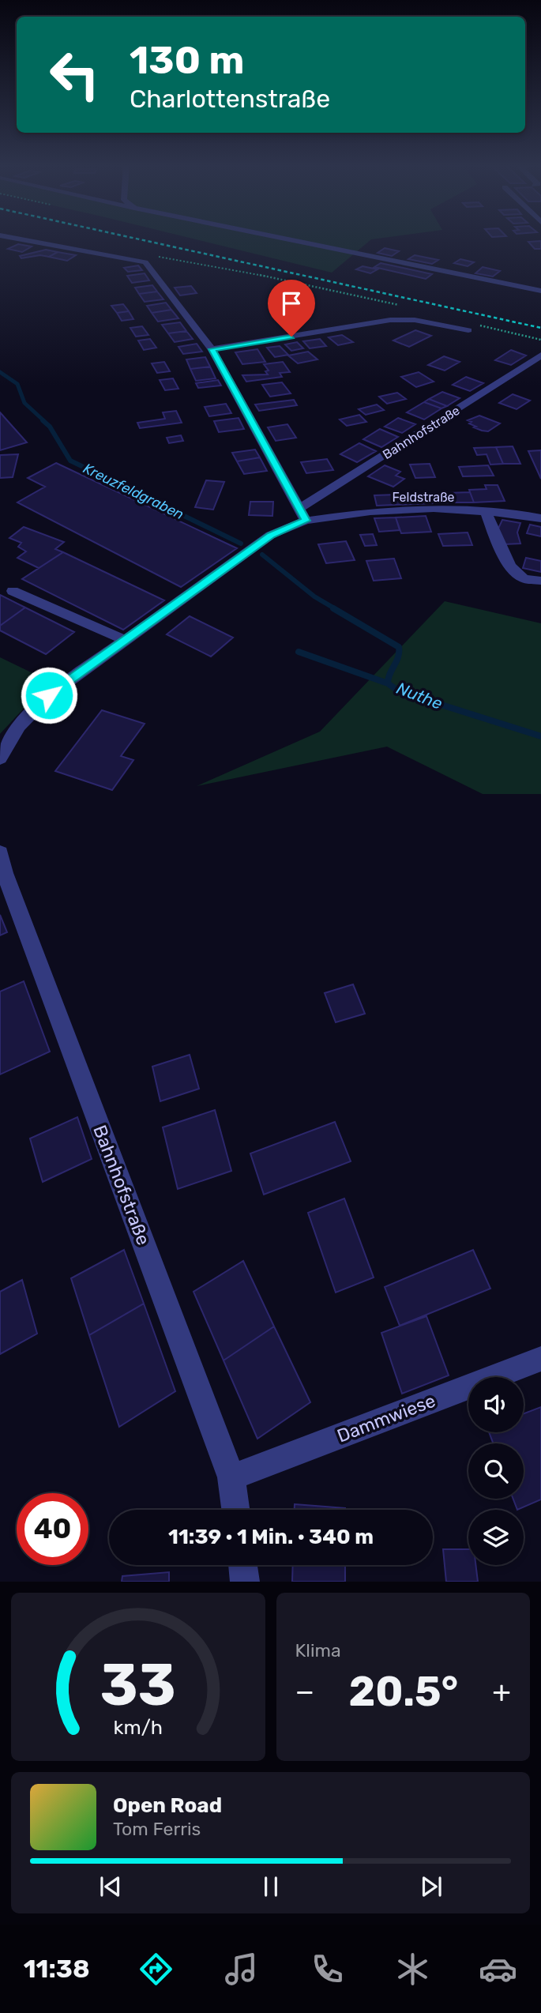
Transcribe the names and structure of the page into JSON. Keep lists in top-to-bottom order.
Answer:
{
  "streets": {
    "street": ["Bahnhofstraße", "Feldstraße", "Dammwiese"]
  },
  "crossings": [
    ["Bahnhofstraße", "Feldstraße"],
    ["Bahnhofstraße", "Dammwiese"]
  ],
  "water": ["Kreuzfeldgraben", "Nuthe"],
  "page": {
    "turn": ["130 m", "Charlottenstraße"],
    "limit": "40",
    "trip": "11:39 · 1 Min. · 340 m",
    "tile": "Klima",
    "heat": ["−", "20.5°", "+"],
    "song": ["Open Road", "Tom Ferris"],
    "tabs": "11:38",
    "gauge": ["33", "km/h"]
  }
}
